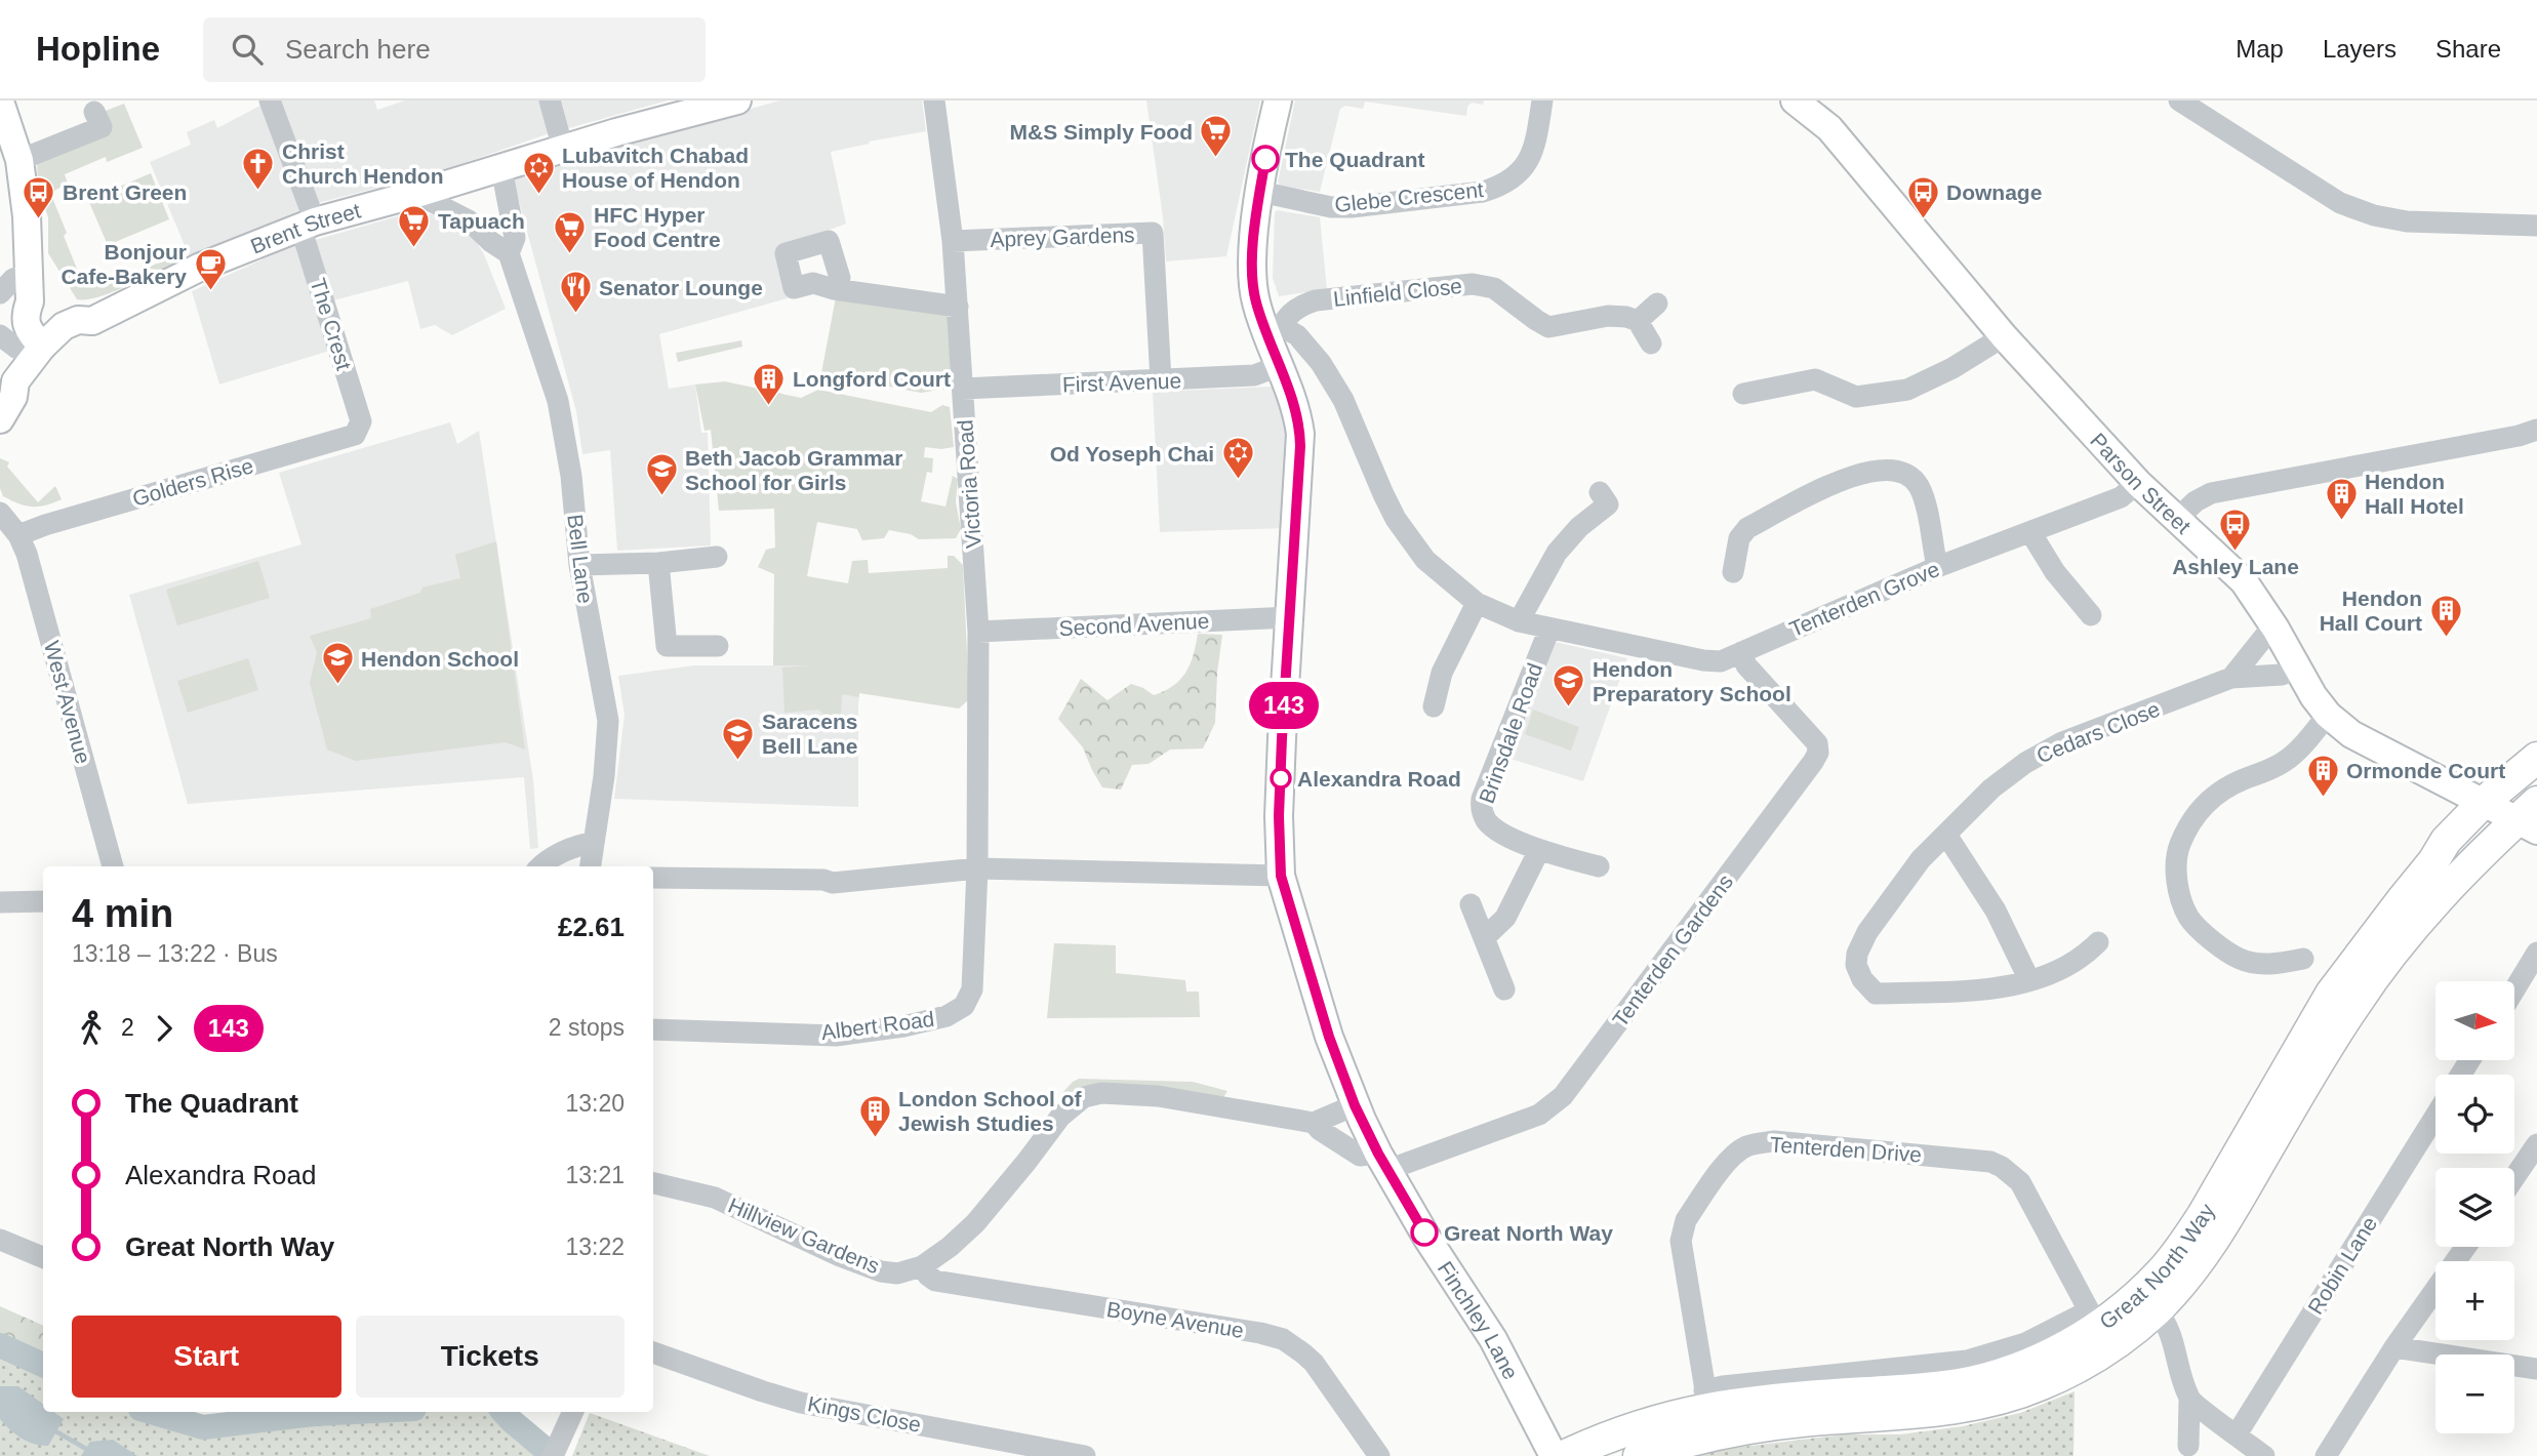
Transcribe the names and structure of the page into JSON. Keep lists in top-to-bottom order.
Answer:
{
  "streets": {
    "highway": ["Great North Way"],
    "main road": ["Brent Street", "Parson Street", "Finchley Lane"],
    "street": [
      "Glebe Crescent",
      "Aprey Gardens",
      "Linfield Close",
      "The Crest",
      "First Avenue",
      "Golders Rise",
      "Victoria Road",
      "Bell Lane",
      "Tenterden Grove",
      "Second Avenue",
      "West Avenue",
      "Cedars Close",
      "Brinsdale Road",
      "Tenterden Gardens",
      "Albert Road",
      "Tenterden Drive",
      "Hillview Gardens",
      "Robin Lane",
      "Boyne Avenue",
      "Kings Close"
    ]
  },
  "crossings": [
    ["Glebe Crescent", "Finchley Lane"],
    ["Brent Street", "The Crest"],
    ["Brent Street", "Bell Lane"],
    ["Aprey Gardens", "First Avenue"],
    ["Aprey Gardens", "Victoria Road"],
    ["Linfield Close", "Tenterden Grove"],
    ["Linfield Close", "Finchley Lane"],
    ["The Crest", "Golders Rise"],
    ["First Avenue", "Victoria Road"],
    ["First Avenue", "Finchley Lane"],
    ["Golders Rise", "West Avenue"],
    ["Parson Street", "Tenterden Grove"],
    ["Parson Street", "Cedars Close"],
    ["Parson Street", "Great North Way"],
    ["Victoria Road", "Second Avenue"],
    ["Victoria Road", "Albert Road"],
    ["Tenterden Grove", "Brinsdale Road"],
    ["Tenterden Grove", "Tenterden Gardens"],
    ["Tenterden Grove", "Finchley Lane"],
    ["Second Avenue", "Finchley Lane"],
    ["Tenterden Gardens", "Hillview Gardens"],
    ["Tenterden Gardens", "Finchley Lane"],
    ["Tenterden Drive", "Great North Way"],
    ["Hillview Gardens", "Boyne Avenue"],
    ["Hillview Gardens", "Finchley Lane"]
  ],
  "places": {
    "supermarket": ["M&S Simply Food", "Tapuach", "HFC Hyper Food Centre"],
    "other": ["The Quadrant", "Alexandra Road", "Great North Way"],
    "church": ["Christ Church Hendon"],
    "synagogue": ["Lubavitch Chabad House of Hendon", "Od Yoseph Chai"],
    "bus stop": ["Brent Green", "Downage", "Ashley Lane"],
    "cafe": ["Bonjour Cafe-Bakery"],
    "restaurant": ["Senator Lounge"],
    "building": [
      "Longford Court",
      "Hendon Hall Hotel",
      "Hendon Hall Court",
      "Ormonde Court",
      "London School of Jewish Studies"
    ],
    "school or university": [
      "Beth Jacob Grammar School for Girls",
      "Hendon School",
      "Hendon Preparatory School",
      "Saracens Bell Lane"
    ]
  },
  "lines": ["bus line 143"],
  "north": "right",
  "page": {
    "header": "Hopline",
    "search": "Search here",
    "nav": ["Map", "Layers", "Share"],
    "on_map": "143",
    "heading": ["4 min", "13:18 – 13:22 · Bus", "£2.61"],
    "map_buttons": ["+", "−"],
    "legs": ["2", "143", "2 stops"],
    "list": [
      {
        "name": "The Quadrant",
        "value": "13:20"
      },
      {
        "name": "Alexandra Road",
        "value": "13:21"
      },
      {
        "name": "Great North Way",
        "value": "13:22"
      }
    ],
    "buttons": ["Start", "Tickets"]
  }
}
